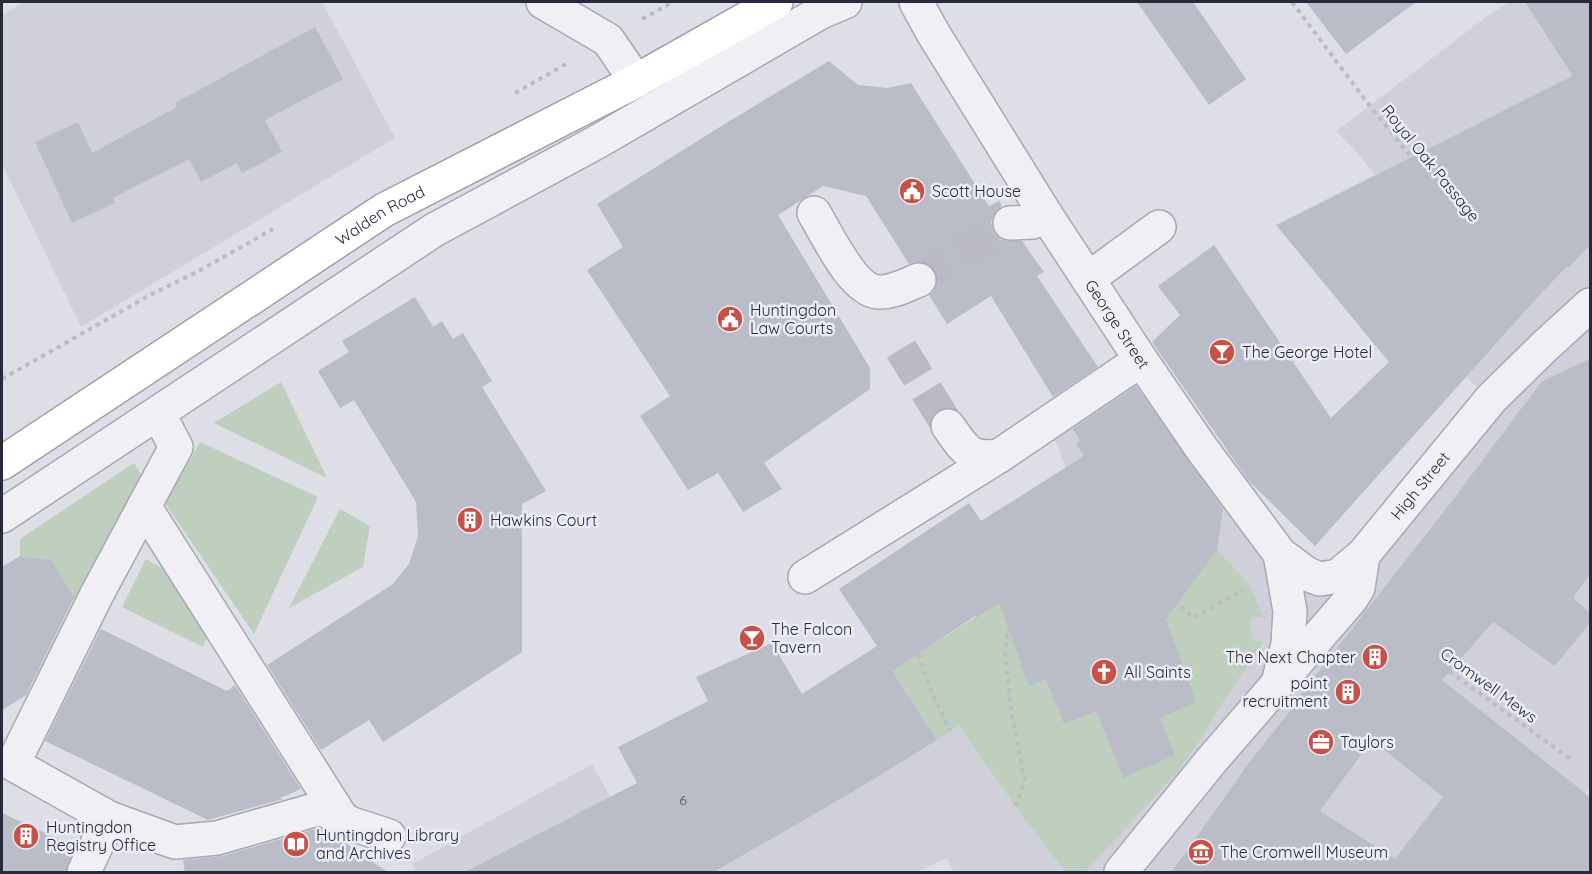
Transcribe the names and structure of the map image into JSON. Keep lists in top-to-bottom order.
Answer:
{
  "streets": {
    "main road": ["Walden Road"],
    "street": ["George Street", "High Street"],
    "path": ["Royal Oak Passage", "Cromwell Mews"]
  },
  "crossings": [
    ["Royal Oak Passage", "High Street"],
    ["George Street", "High Street"]
  ],
  "places": {
    "public building": ["Scott House", "Huntingdon Law Courts"],
    "bar": ["The George Hotel", "The Falcon Tavern"],
    "building": [
      "Hawkins Court",
      "The Next Chapter",
      "point recruitment",
      "Huntingdon Registry Office"
    ],
    "church": ["All Saints"],
    "office": ["Taylors"],
    "library": ["Huntingdon Library and Archives"],
    "museum": ["The Cromwell Museum"]
  },
  "house_numbers": ["6"]
}
